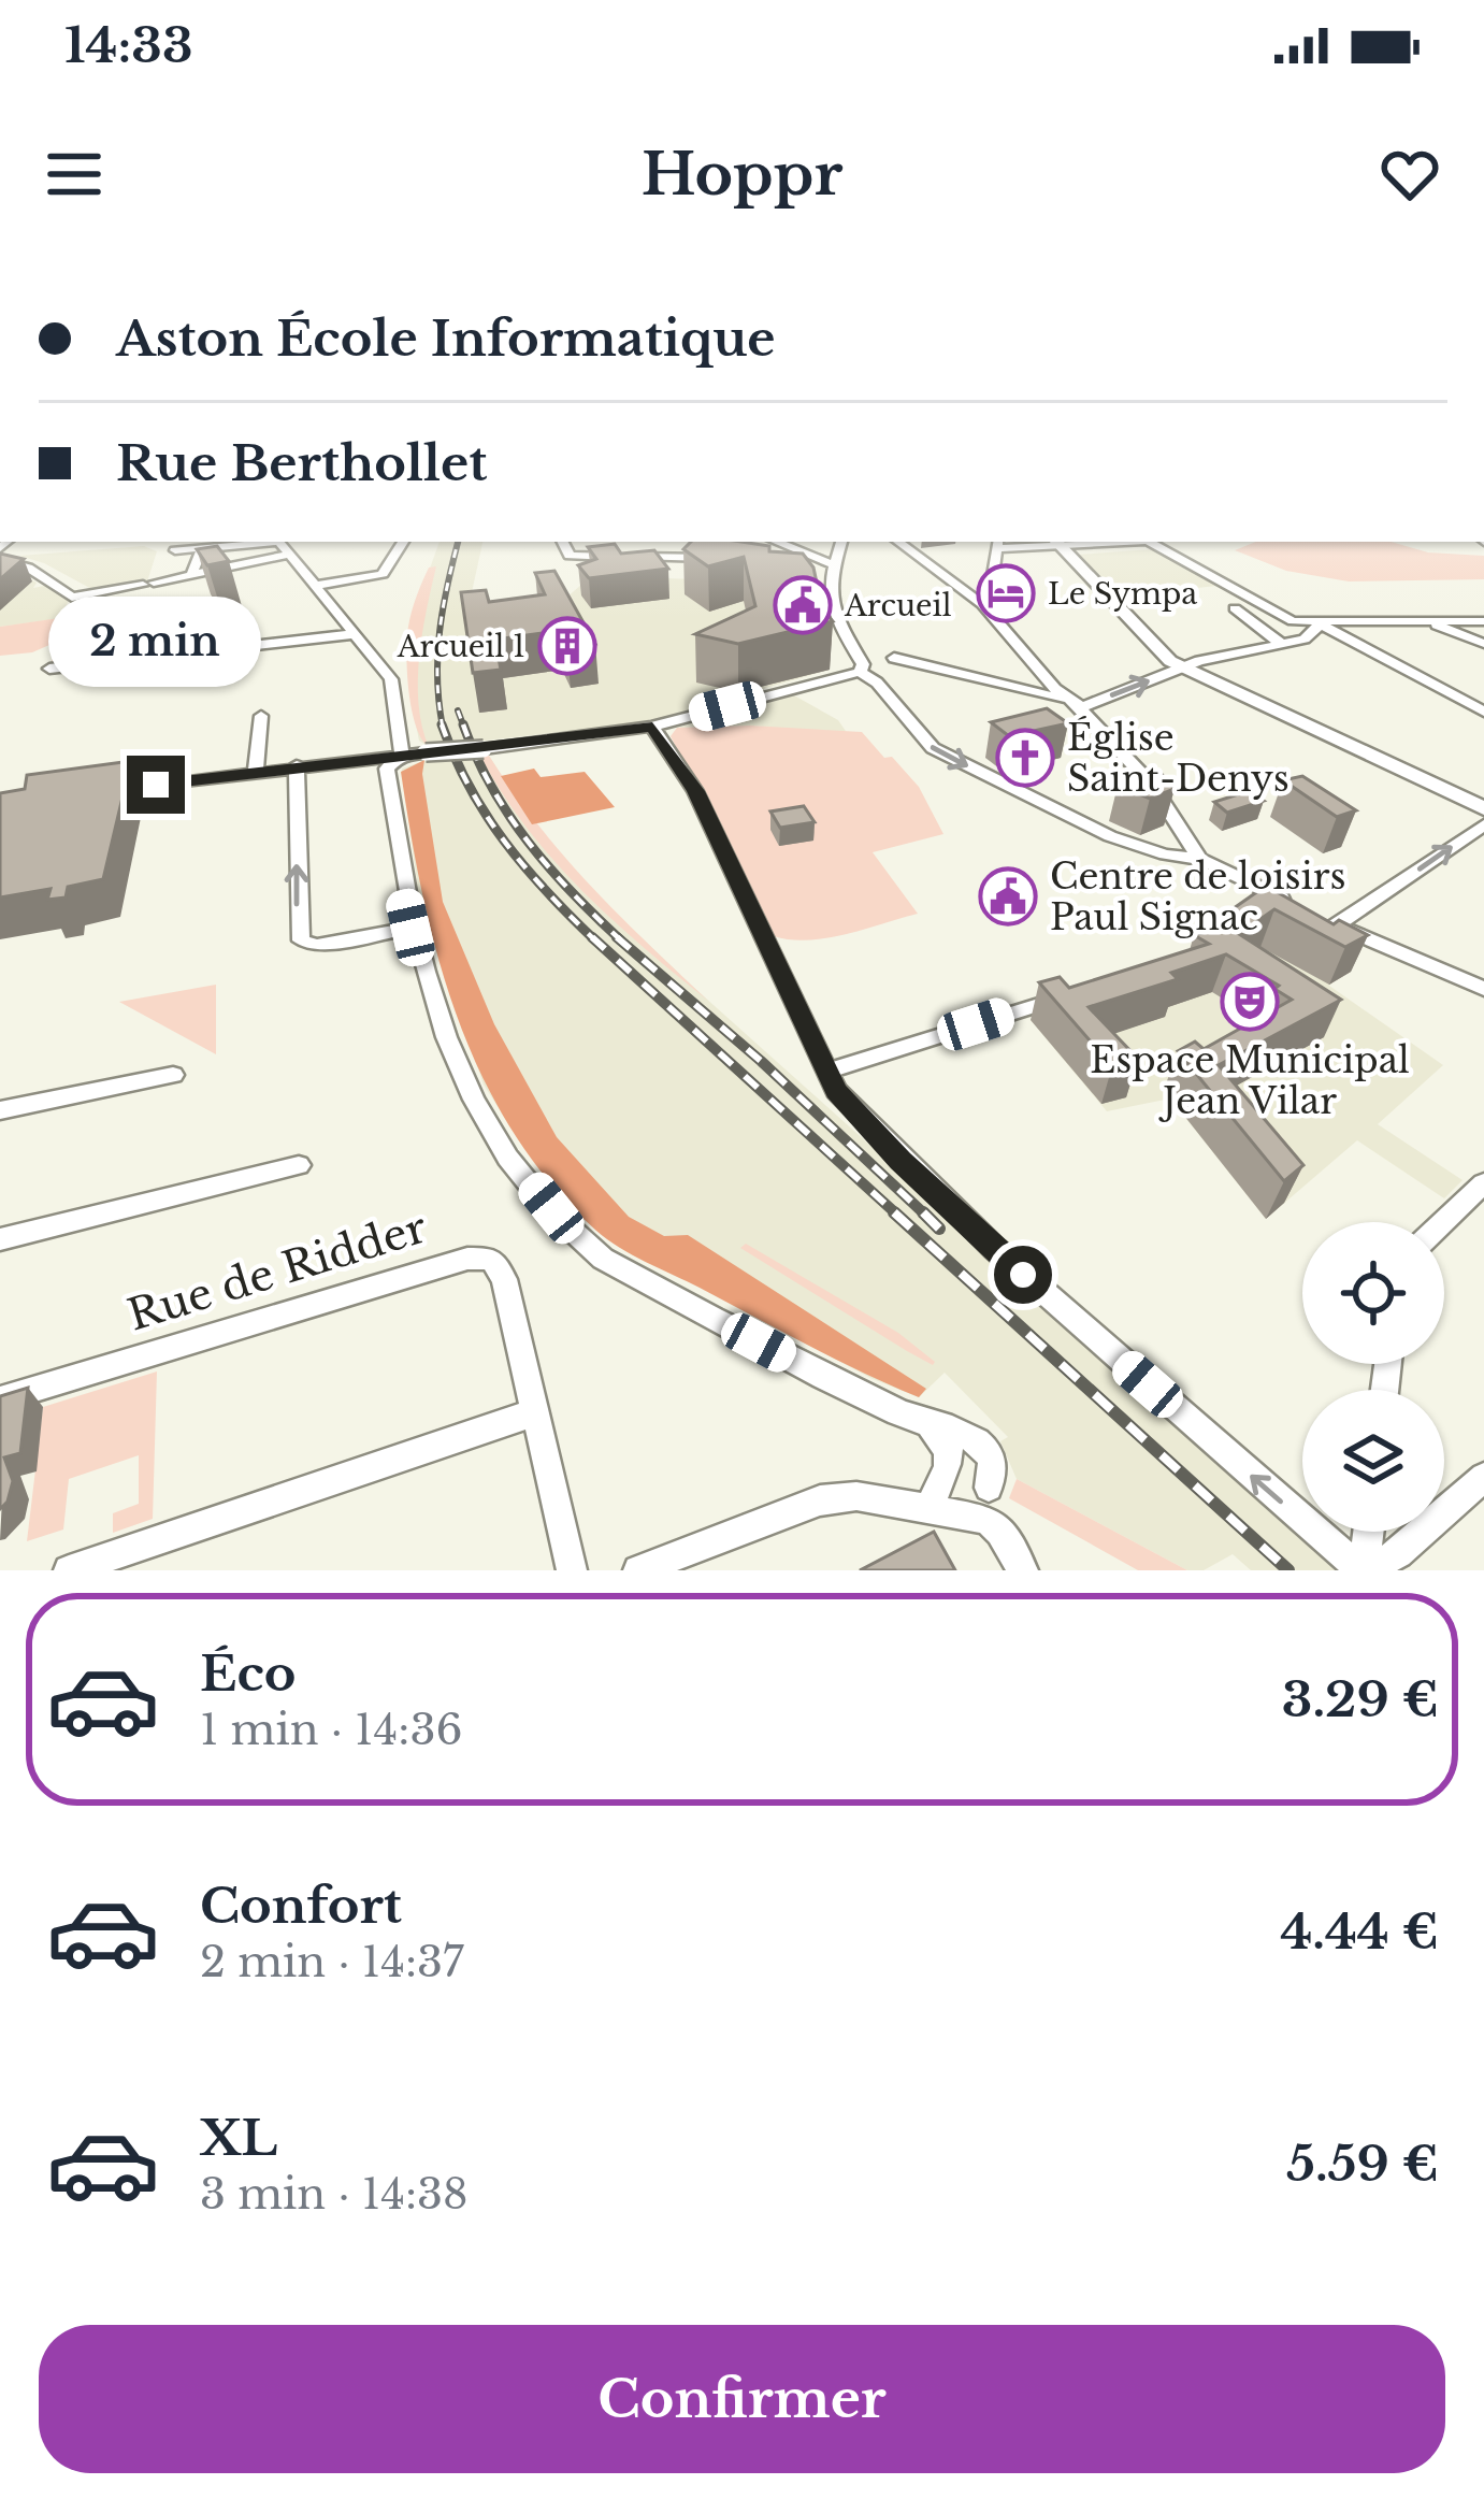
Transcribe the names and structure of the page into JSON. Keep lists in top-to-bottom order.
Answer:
{
  "streets": {
    "street": ["Rue de Ridder"]
  },
  "places": {
    "hotel": ["Le Sympa"],
    "public building": ["Arcueil", "Centre de loisirs Paul Signac"],
    "building": ["Arcueil 1"],
    "church": ["Église Saint-Denys"],
    "theatre": ["Espace Municipal Jean Vilar"]
  },
  "page": {
    "status": "14:33",
    "header": "Hoppr",
    "banner": ["Aston École Informatique", "Rue Berthollet"],
    "bubble": "2 min",
    "list": [
      {
        "name": "Éco",
        "note": "1 min · 14:36",
        "value": "3.29 €"
      },
      {
        "name": "Confort",
        "note": "2 min · 14:37",
        "value": "4.44 €"
      },
      {
        "name": "XL",
        "note": "3 min · 14:38",
        "value": "5.59 €"
      }
    ],
    "buttons": "Confirmer"
  }
}
